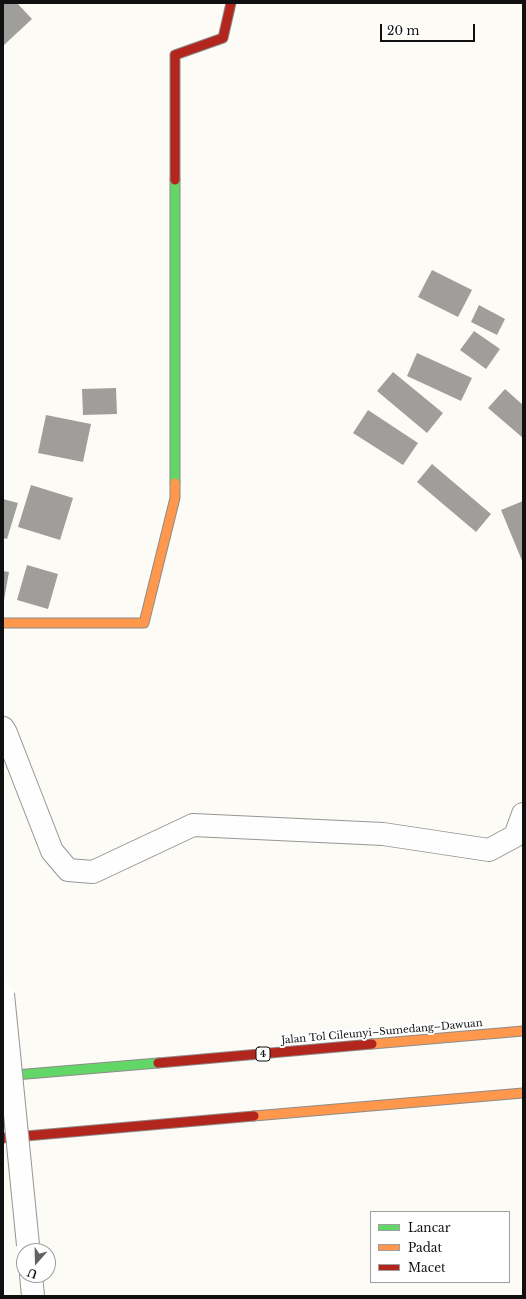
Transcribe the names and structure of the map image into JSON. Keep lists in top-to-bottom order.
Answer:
{
  "streets": {
    "main road": ["Jalan Tol Cileunyi–Sumedang–Dawuan", "4"]
  },
  "legend": ["Lancar", "Padat", "Macet"],
  "scale_bar": "20 m",
  "north": "bottom"
}
